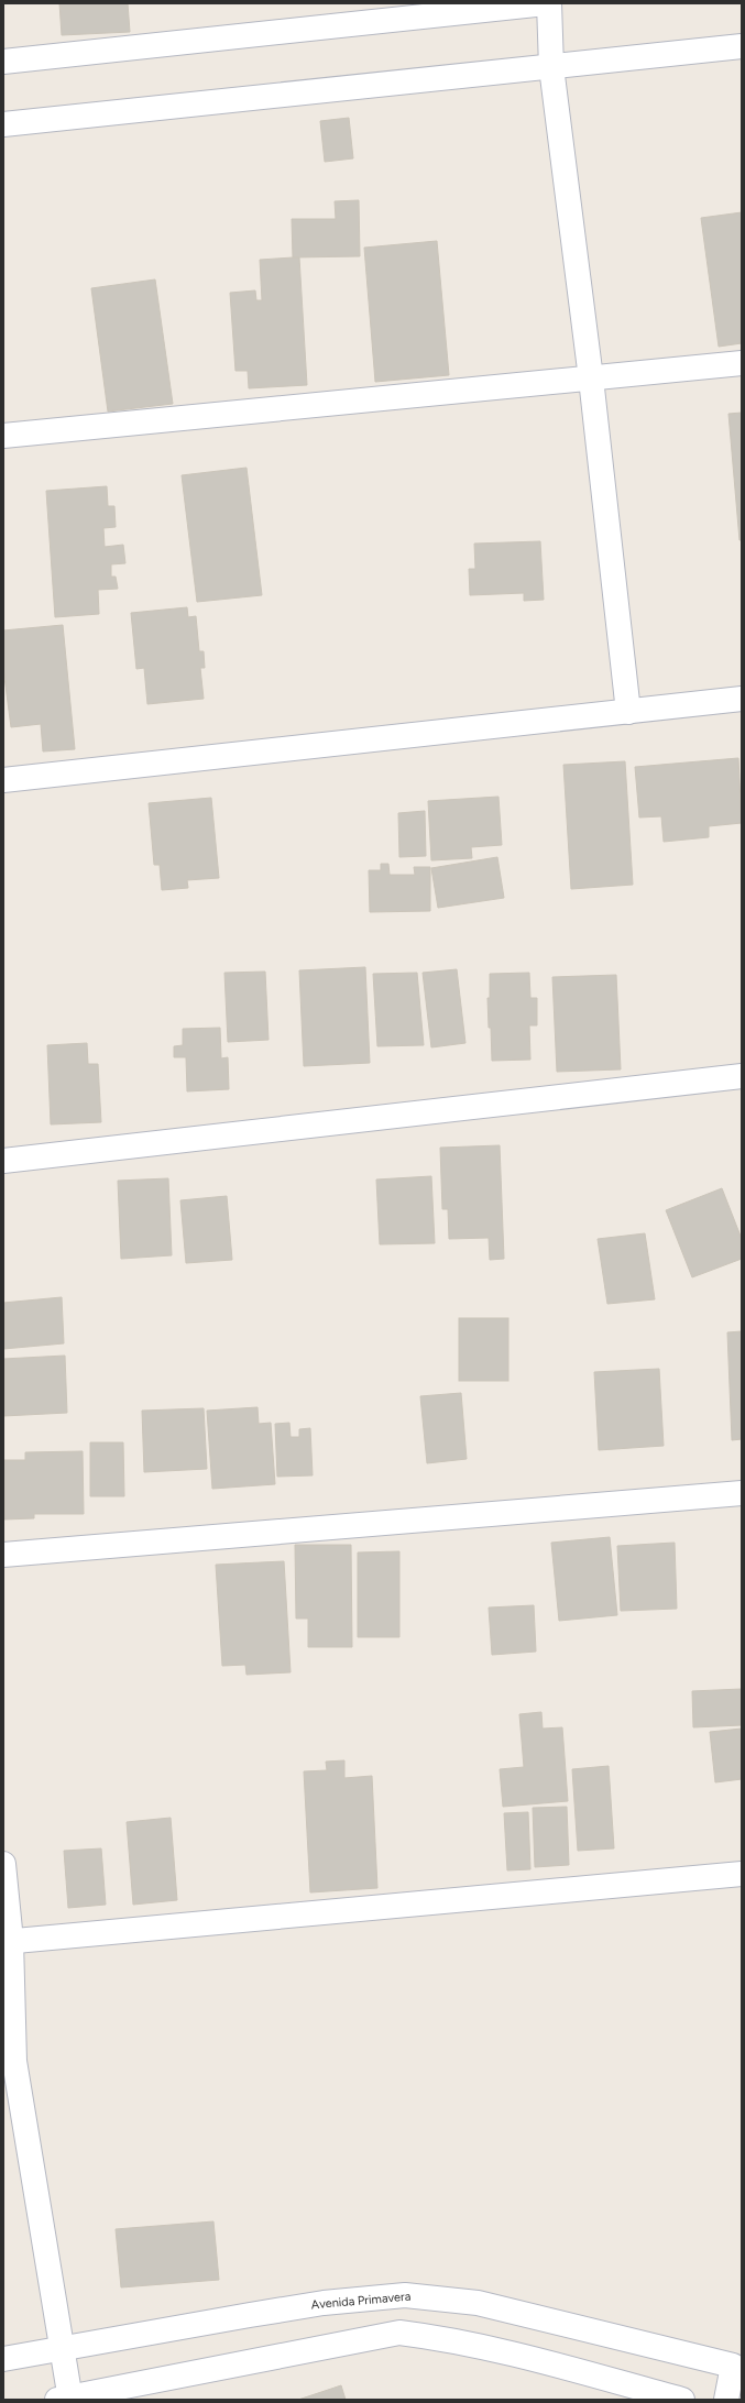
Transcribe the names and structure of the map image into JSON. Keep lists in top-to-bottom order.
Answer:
{
  "streets": {
    "street": ["Avenida Primavera"]
  }
}
